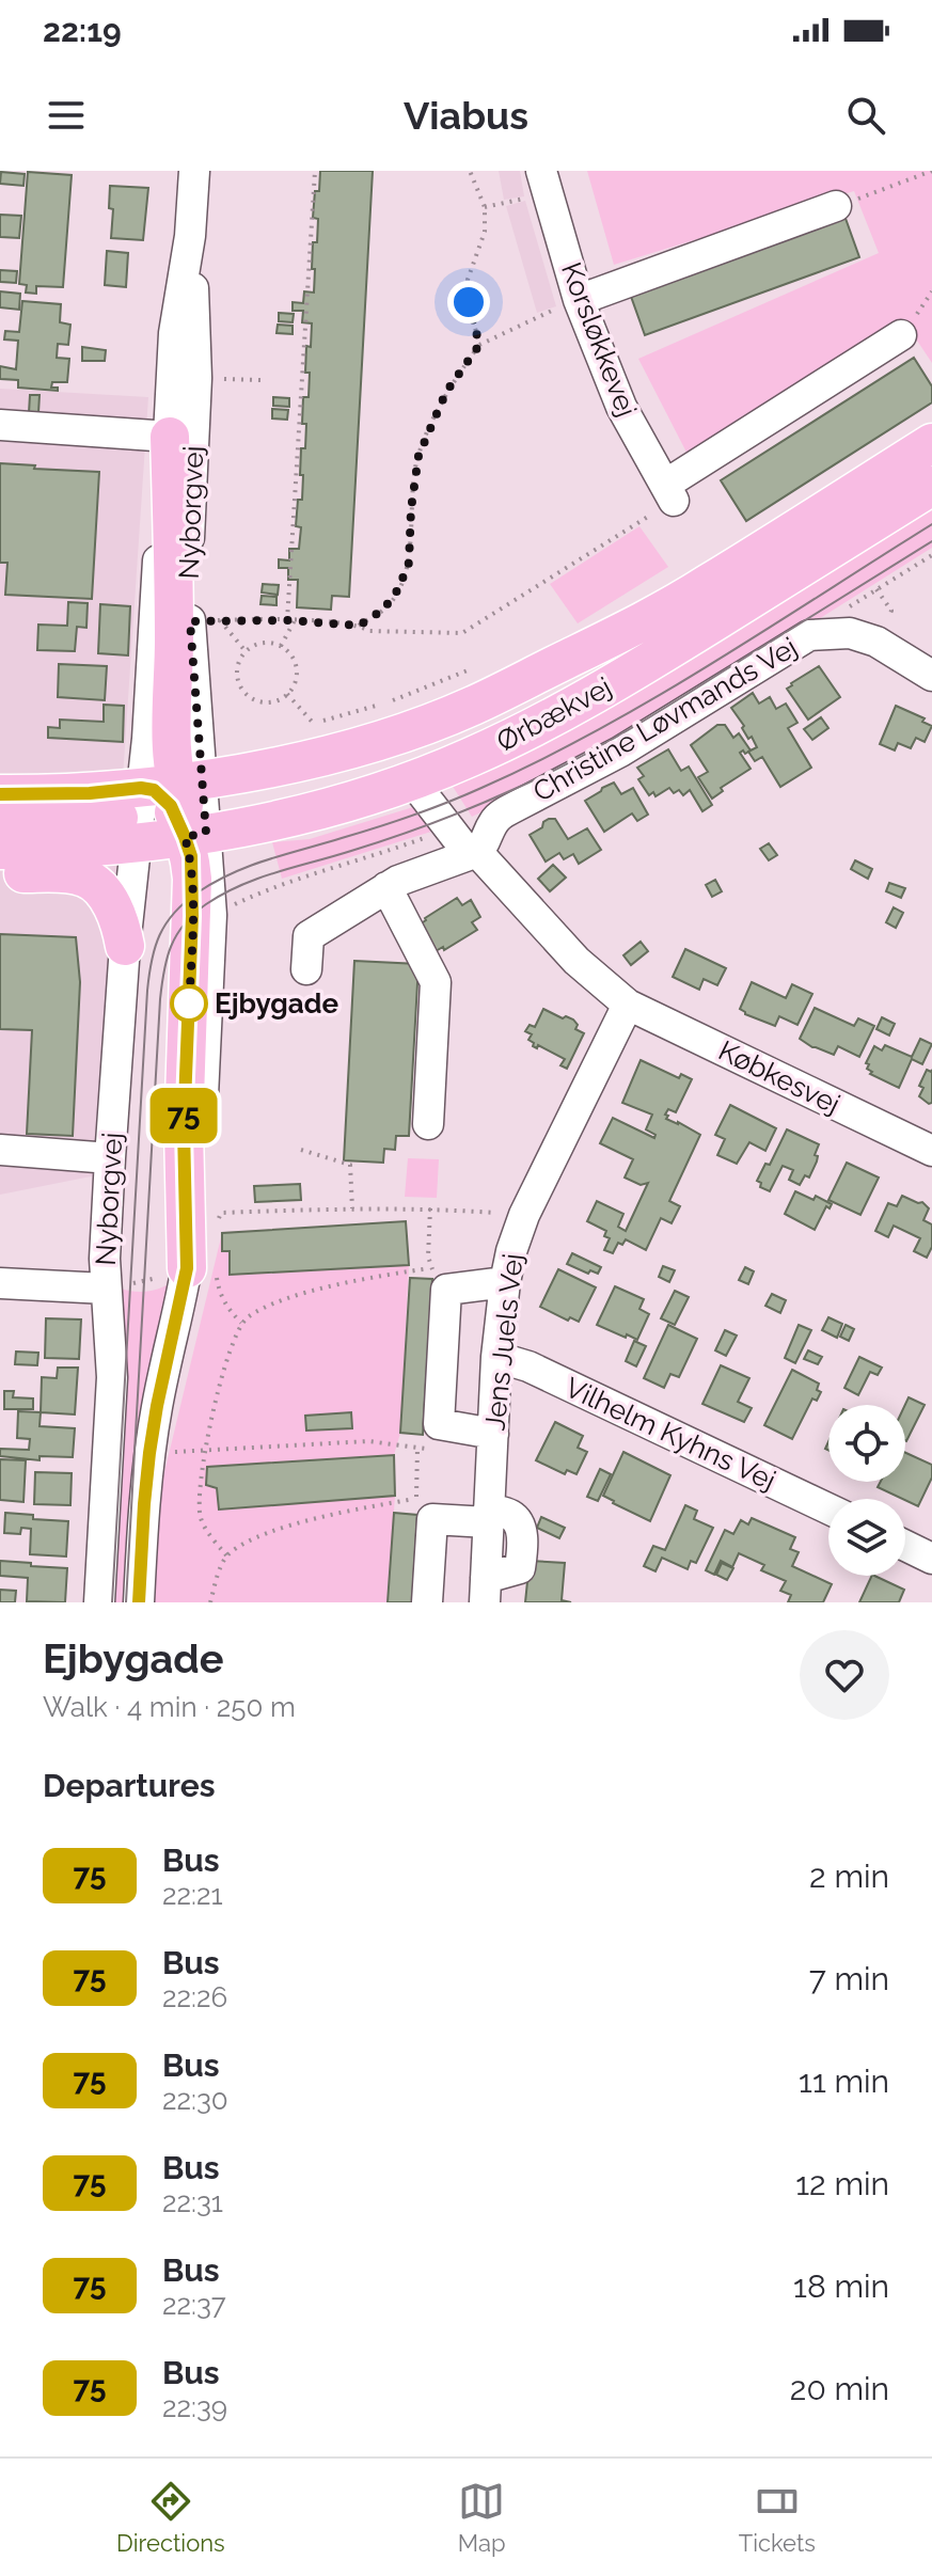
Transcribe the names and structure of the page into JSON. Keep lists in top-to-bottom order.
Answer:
{
  "streets": {
    "main road": ["Ørbækvej"],
    "street": [
      "Korsløkkevej",
      "Nyborgvej",
      "Christine Løvmands Vej",
      "Købkesvej",
      "Jens Juels Vej",
      "Vilhelm Kyhns Vej"
    ]
  },
  "crossings": [
    ["Nyborgvej", "Ørbækvej"],
    ["Købkesvej", "Jens Juels Vej"],
    ["Jens Juels Vej", "Vilhelm Kyhns Vej"]
  ],
  "places": ["Ejbygade"],
  "lines": ["bus line 75"],
  "page": {
    "status": "22:19",
    "header": "Viabus",
    "on_map": "75",
    "heading": [
      ["Ejbygade", "Walk · 4 min · 250 m"],
      "Departures"
    ],
    "list": [
      {
        "mark": "75",
        "name": "Bus",
        "note": "22:21",
        "value": "2 min"
      },
      {
        "mark": "75",
        "name": "Bus",
        "note": "22:26",
        "value": "7 min"
      },
      {
        "mark": "75",
        "name": "Bus",
        "note": "22:30",
        "value": "11 min"
      },
      {
        "mark": "75",
        "name": "Bus",
        "note": "22:31",
        "value": "12 min"
      },
      {
        "mark": "75",
        "name": "Bus",
        "note": "22:37",
        "value": "18 min"
      },
      {
        "mark": "75",
        "name": "Bus",
        "note": "22:39",
        "value": "20 min"
      }
    ],
    "tabs": ["Directions", "Map", "Tickets"]
  }
}
